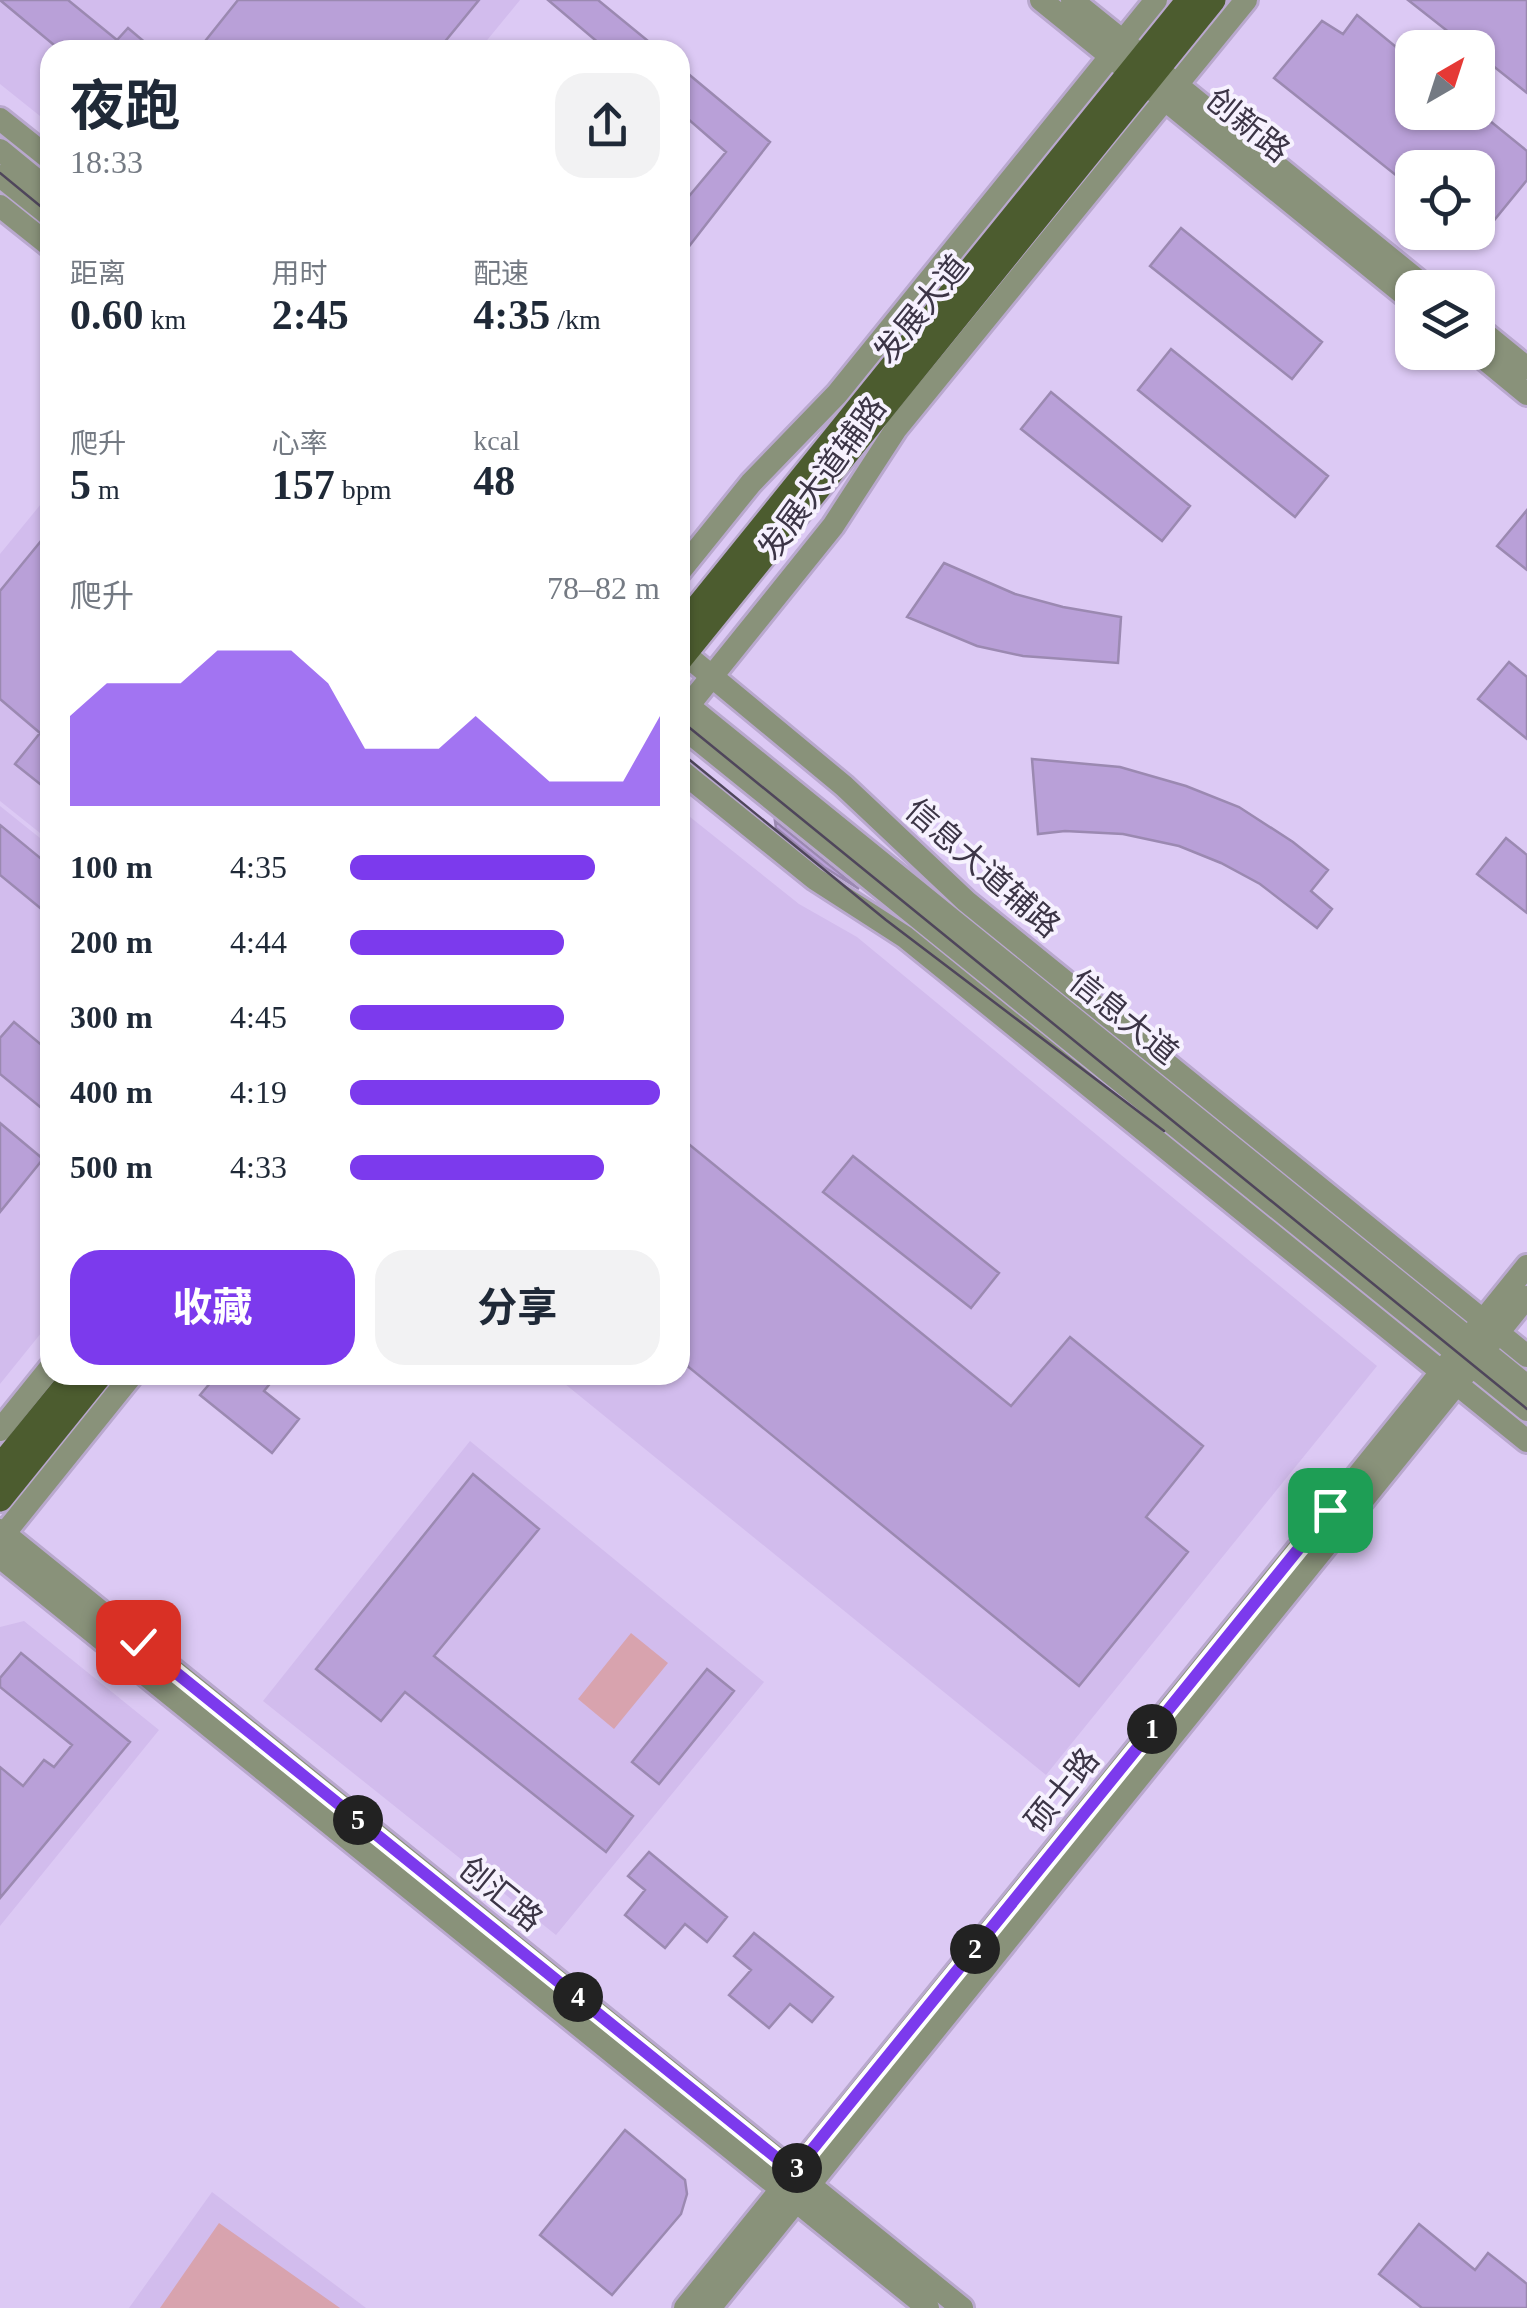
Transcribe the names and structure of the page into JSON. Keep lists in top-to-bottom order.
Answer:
{
  "streets": {
    "main road": ["发展大道"],
    "street": [
      "创新路",
      "发展大道辅路",
      "信息大道辅路",
      "信息大道",
      "硕士路",
      "创汇路"
    ]
  },
  "crossings": [
    ["创新路", "发展大道"],
    ["创新路", "发展大道辅路"],
    ["发展大道", "发展大道辅路"],
    ["发展大道辅路", "信息大道辅路"],
    ["信息大道辅路", "信息大道"],
    ["信息大道辅路", "硕士路"],
    ["信息大道", "硕士路"],
    ["硕士路", "创汇路"]
  ],
  "north": "top right",
  "page": {
    "heading": ["夜跑", "18:33"],
    "stats": [
      ["距离", "0.60 km"],
      ["用时", "2:45"],
      ["配速", "4:35 /km"],
      ["爬升", "5 m"],
      ["心率", "157 bpm"],
      ["kcal", "48"]
    ],
    "chart": ["爬升", "78–82 m"],
    "list": [
      {
        "name": "100 m",
        "note": "4:35"
      },
      {
        "name": "200 m",
        "note": "4:44"
      },
      {
        "name": "300 m",
        "note": "4:45"
      },
      {
        "name": "400 m",
        "note": "4:19"
      },
      {
        "name": "500 m",
        "note": "4:33"
      }
    ],
    "buttons": ["收藏", "分享"],
    "pins": [
      "1",
      "5",
      "2",
      "4",
      "3"
    ]
  }
}
